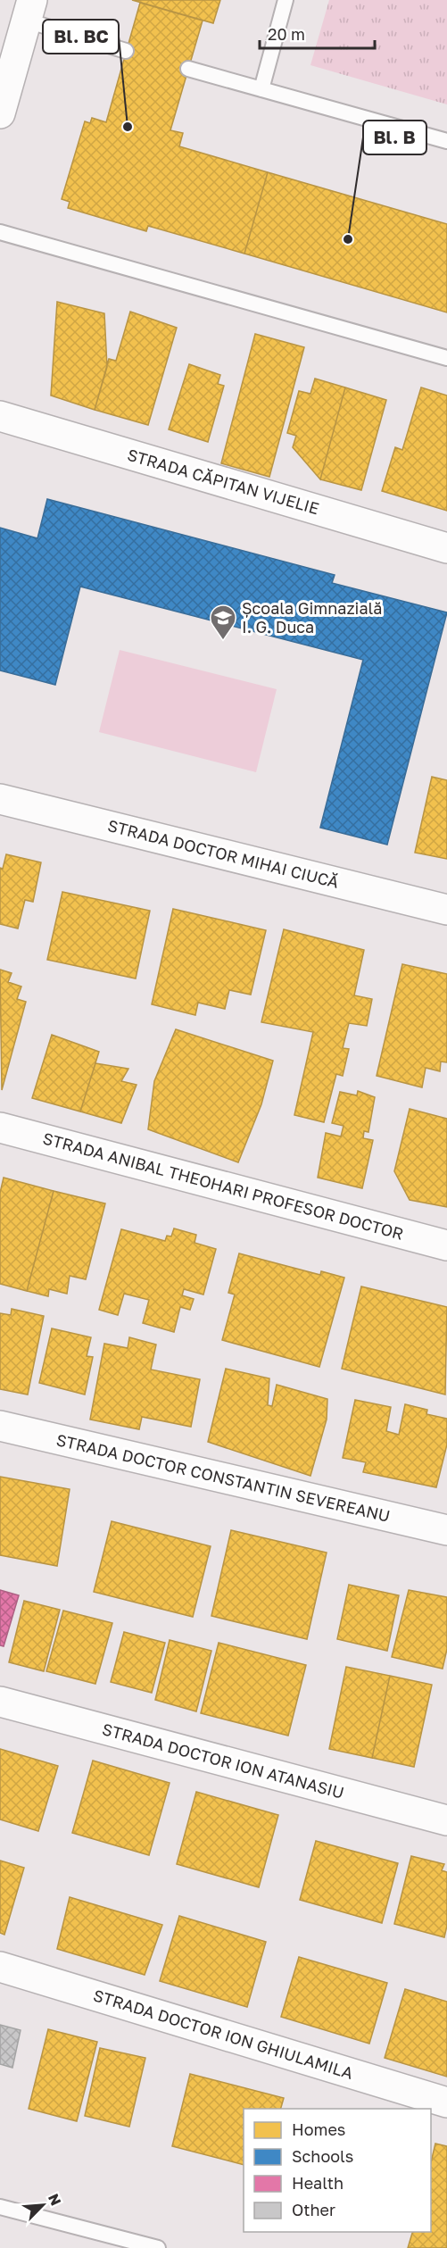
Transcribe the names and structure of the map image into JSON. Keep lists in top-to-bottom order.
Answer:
{
  "streets": {
    "street": [
      "STRADA CĂPITAN VIJELIE",
      "STRADA DOCTOR MIHAI CIUCĂ",
      "STRADA ANIBAL THEOHARI PROFESOR DOCTOR",
      "STRADA DOCTOR CONSTANTIN SEVEREANU",
      "STRADA DOCTOR ION ATANASIU",
      "STRADA DOCTOR ION GHIULAMILA"
    ]
  },
  "places": {
    "other": ["Bl. BC", "Bl. B"],
    "school or university": ["Școala Gimnazială I. G. Duca"]
  },
  "legend": [
    "Homes",
    "Schools",
    "Health",
    "Other"
  ],
  "scale_bar": "20 m",
  "north": "top right"
}
